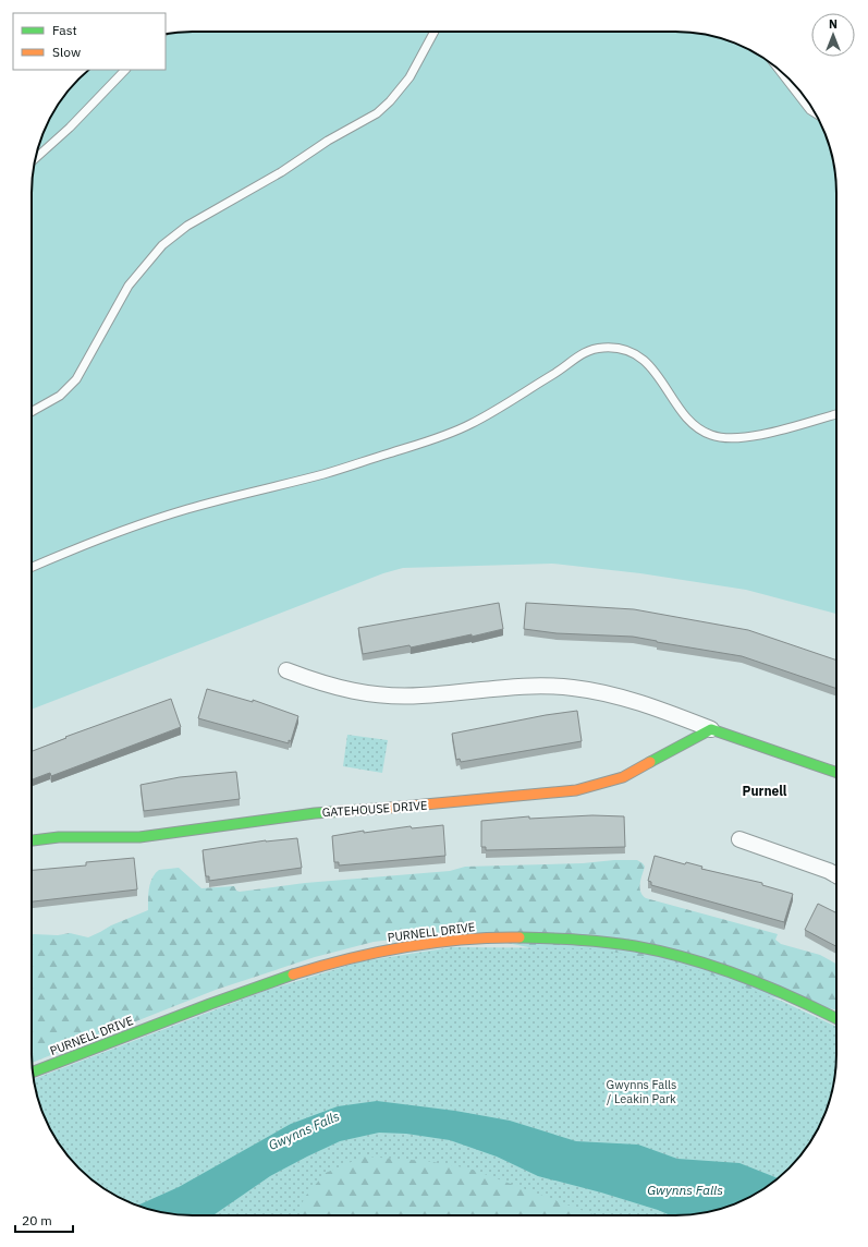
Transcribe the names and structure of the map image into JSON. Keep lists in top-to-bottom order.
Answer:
{
  "streets": {
    "street": ["GATEHOUSE DRIVE", "PURNELL DRIVE"]
  },
  "districts": ["Purnell"],
  "water": ["Gwynns Falls"],
  "parks": ["Gwynns Falls / Leakin Park"],
  "legend": ["Fast", "Slow"],
  "scale_bar": "20 m",
  "north": "top"
}
